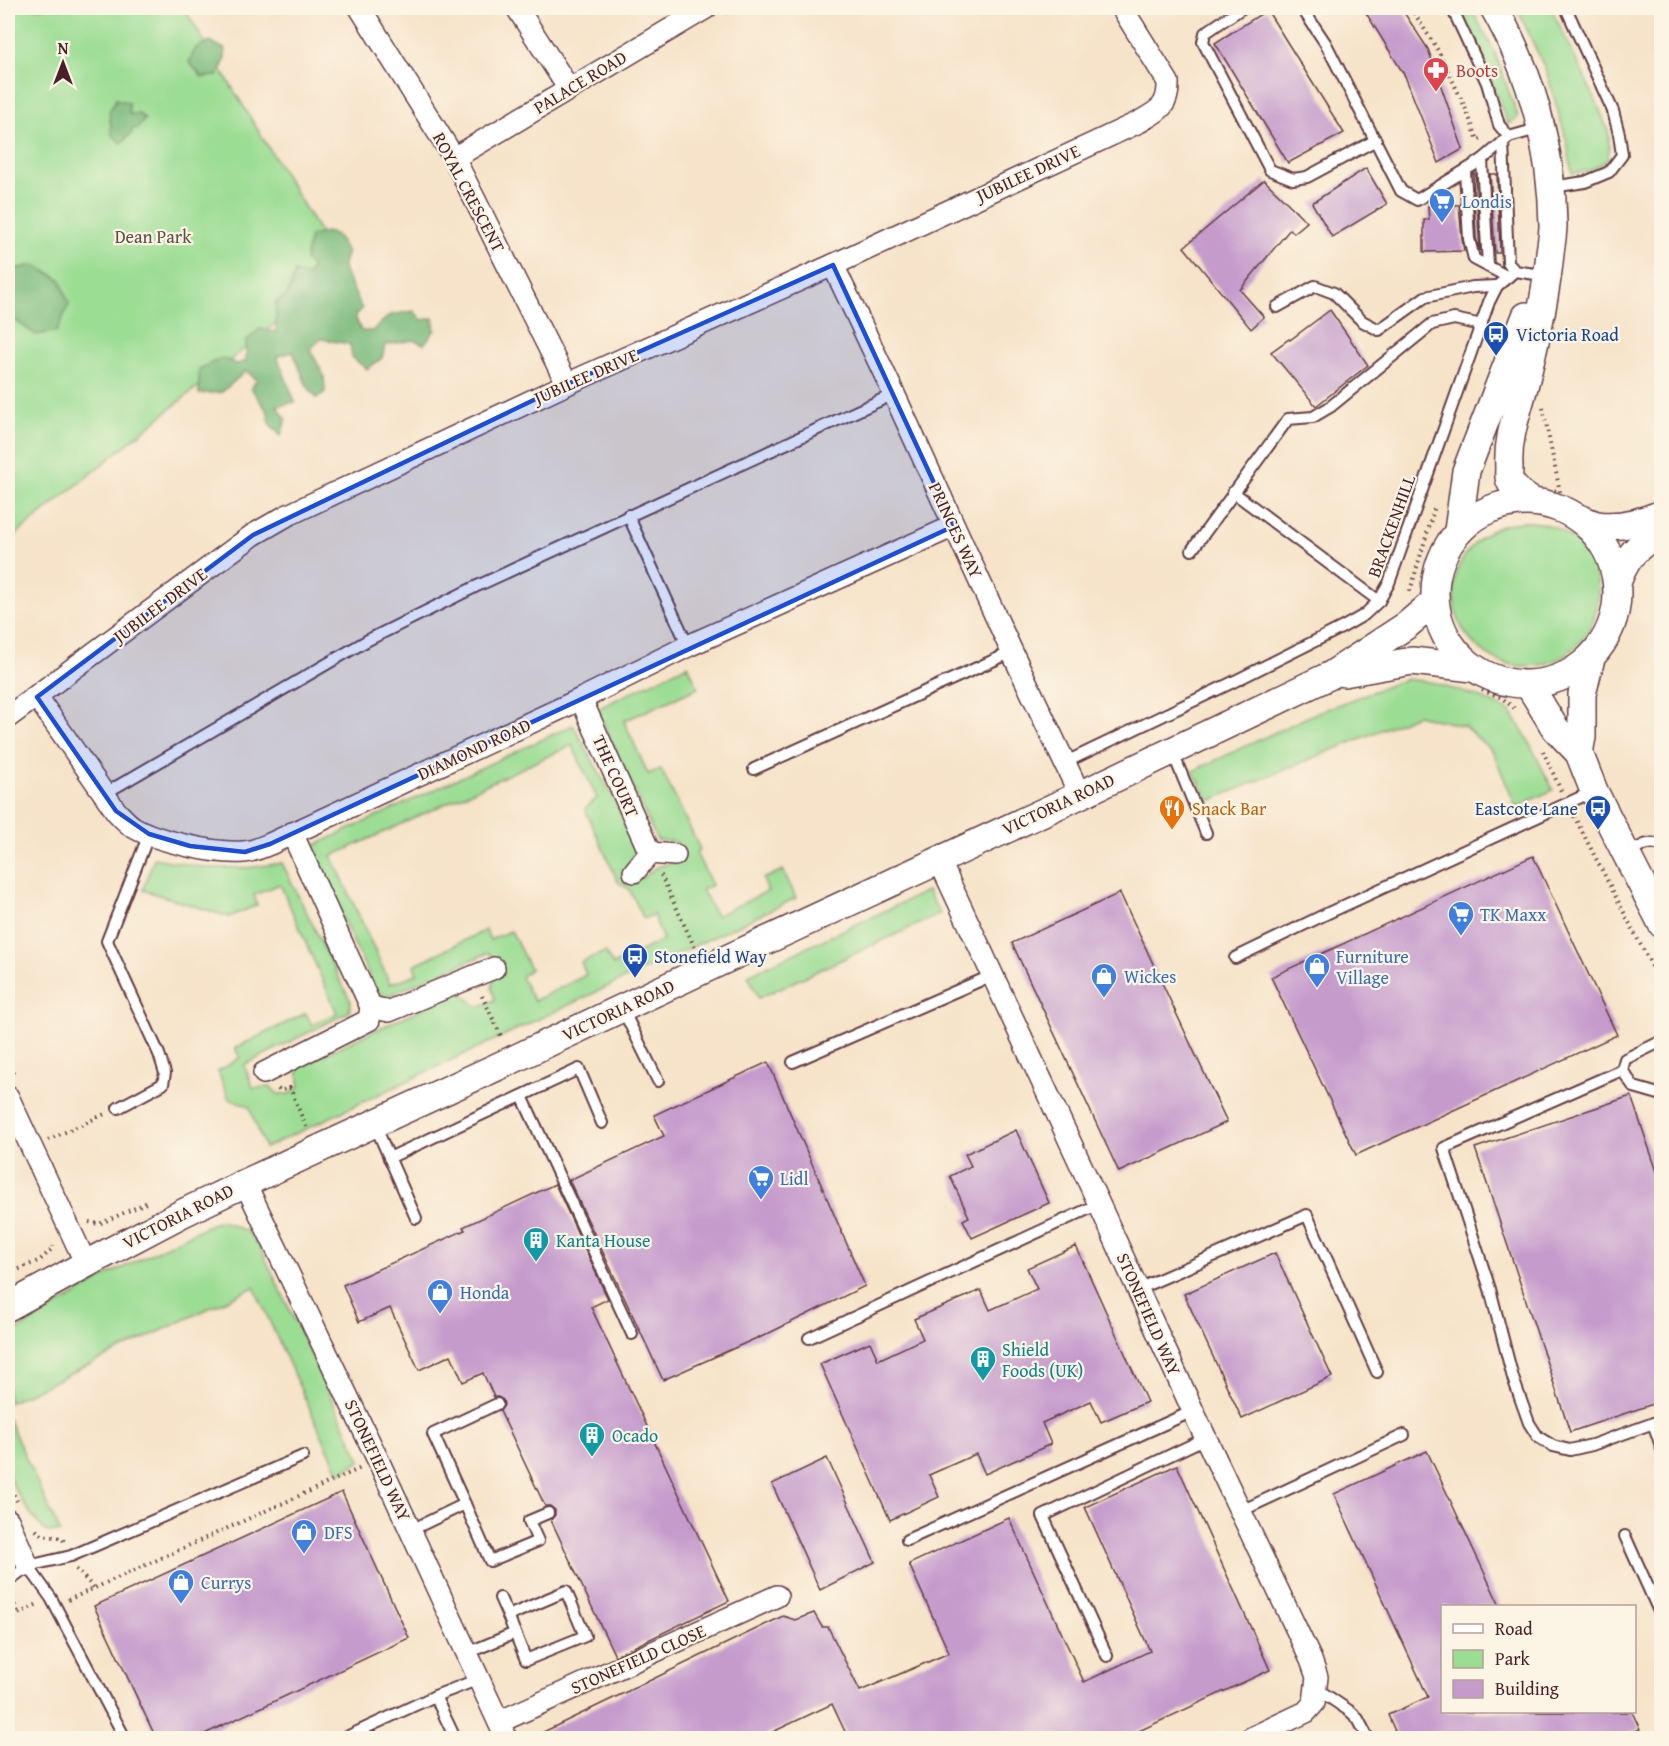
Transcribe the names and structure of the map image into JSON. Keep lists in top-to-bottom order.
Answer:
{
  "streets": {
    "street": [
      "PALACE ROAD",
      "JUBILEE DRIVE",
      "ROYAL CRESCENT",
      "PRINCES WAY",
      "DIAMOND ROAD",
      "THE COURT",
      "VICTORIA ROAD",
      "STONEFIELD WAY",
      "STONEFIELD CLOSE"
    ],
    "lane": ["BRACKENHILL"]
  },
  "crossings": [
    ["PALACE ROAD", "ROYAL CRESCENT"],
    ["JUBILEE DRIVE", "ROYAL CRESCENT"],
    ["JUBILEE DRIVE", "PRINCES WAY"],
    ["JUBILEE DRIVE", "DIAMOND ROAD"],
    ["BRACKENHILL", "PRINCES WAY"],
    ["PRINCES WAY", "DIAMOND ROAD"],
    ["PRINCES WAY", "VICTORIA ROAD"],
    ["DIAMOND ROAD", "THE COURT"],
    ["VICTORIA ROAD", "STONEFIELD WAY"],
    ["STONEFIELD WAY", "STONEFIELD CLOSE"]
  ],
  "parks": ["Dean Park"],
  "places": {
    "pharmacy": ["Boots"],
    "supermarket": ["Londis", "TK Maxx", "Lidl"],
    "bus stop": ["Victoria Road", "Eastcote Lane", "Stonefield Way"],
    "restaurant": ["Snack Bar"],
    "shop": [
      "Furniture Village",
      "Wickes",
      "Honda",
      "DFS",
      "Currys"
    ],
    "building": ["Kanta House", "Shield Foods (UK)", "Ocado"]
  },
  "legend": ["Road", "Park", "Building"],
  "north": "top"
}
